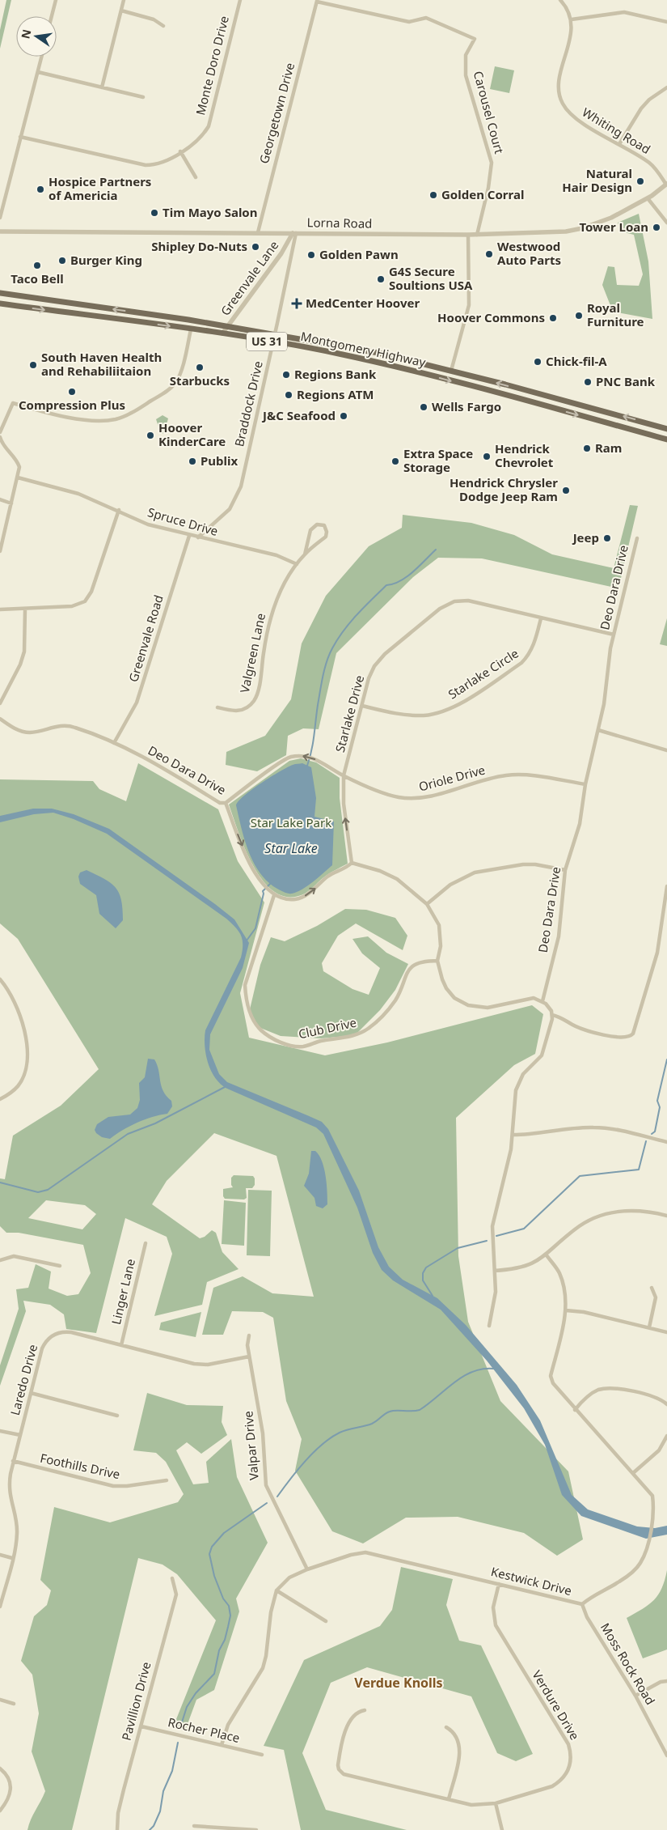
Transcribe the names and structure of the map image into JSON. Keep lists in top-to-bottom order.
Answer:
{
  "streets": {
    "main road": ["US 31", "Montgomery Highway"],
    "street": [
      "Monte Doro Drive",
      "Carousel Court",
      "Georgetown Drive",
      "Whiting Road",
      "Lorna Road",
      "Greenvale Lane",
      "Braddock Drive",
      "Spruce Drive",
      "Deo Dara Drive",
      "Greenvale Road",
      "Valgreen Lane",
      "Starlake Circle",
      "Starlake Drive",
      "Oriole Drive",
      "Club Drive",
      "Linger Lane",
      "Laredo Drive",
      "Valpar Drive",
      "Foothills Drive",
      "Kestwick Drive",
      "Moss Rock Road",
      "Pavillion Drive",
      "Verdure Drive",
      "Rocher Place"
    ]
  },
  "crossings": [
    ["Carousel Court", "Georgetown Drive"],
    ["Carousel Court", "Lorna Road"],
    ["Georgetown Drive", "Lorna Road"],
    ["Whiting Road", "Lorna Road"],
    ["Lorna Road", "Greenvale Lane"],
    ["Greenvale Lane", "Montgomery Highway"],
    ["Greenvale Lane", "Braddock Drive"],
    ["Montgomery Highway", "Braddock Drive"],
    ["Braddock Drive", "Spruce Drive"],
    ["Spruce Drive", "Greenvale Road"],
    ["Spruce Drive", "Valgreen Lane"],
    ["Deo Dara Drive", "Greenvale Road"],
    ["Deo Dara Drive", "Starlake Drive"],
    ["Deo Dara Drive", "Oriole Drive"],
    ["Deo Dara Drive", "Club Drive"],
    ["Starlake Circle", "Starlake Drive"],
    ["Starlake Drive", "Oriole Drive"],
    ["Starlake Drive", "Club Drive"],
    ["Oriole Drive", "Club Drive"],
    ["Linger Lane", "Laredo Drive"],
    ["Laredo Drive", "Valpar Drive"],
    ["Laredo Drive", "Foothills Drive"],
    ["Valpar Drive", "Kestwick Drive"],
    ["Kestwick Drive", "Moss Rock Road"],
    ["Kestwick Drive", "Verdure Drive"],
    ["Pavillion Drive", "Rocher Place"]
  ],
  "districts": ["Verdue Knolls"],
  "water": ["Star Lake"],
  "parks": ["Star Lake Park"],
  "places": {
    "other": [
      "Natural Hair Design",
      "Hospice Partners of Americia",
      "Golden Corral",
      "Tim Mayo Salon",
      "Tower Loan",
      "Shipley Do-Nuts",
      "Westwood Auto Parts",
      "Golden Pawn",
      "Burger King",
      "Taco Bell",
      "G4S Secure Soultions USA",
      "Royal Furniture",
      "Hoover Commons",
      "Chick-fil-A",
      "South Haven Health and Rehabiliitaion",
      "Starbucks",
      "Regions Bank",
      "PNC Bank",
      "Compression Plus",
      "Regions ATM",
      "Wells Fargo",
      "J&C Seafood",
      "Hoover KinderCare",
      "Ram",
      "Hendrick Chevrolet",
      "Publix",
      "Extra Space Storage",
      "Hendrick Chrysler Dodge Jeep Ram",
      "Jeep"
    ],
    "health": ["MedCenter Hoover"]
  },
  "north": "left"
}
